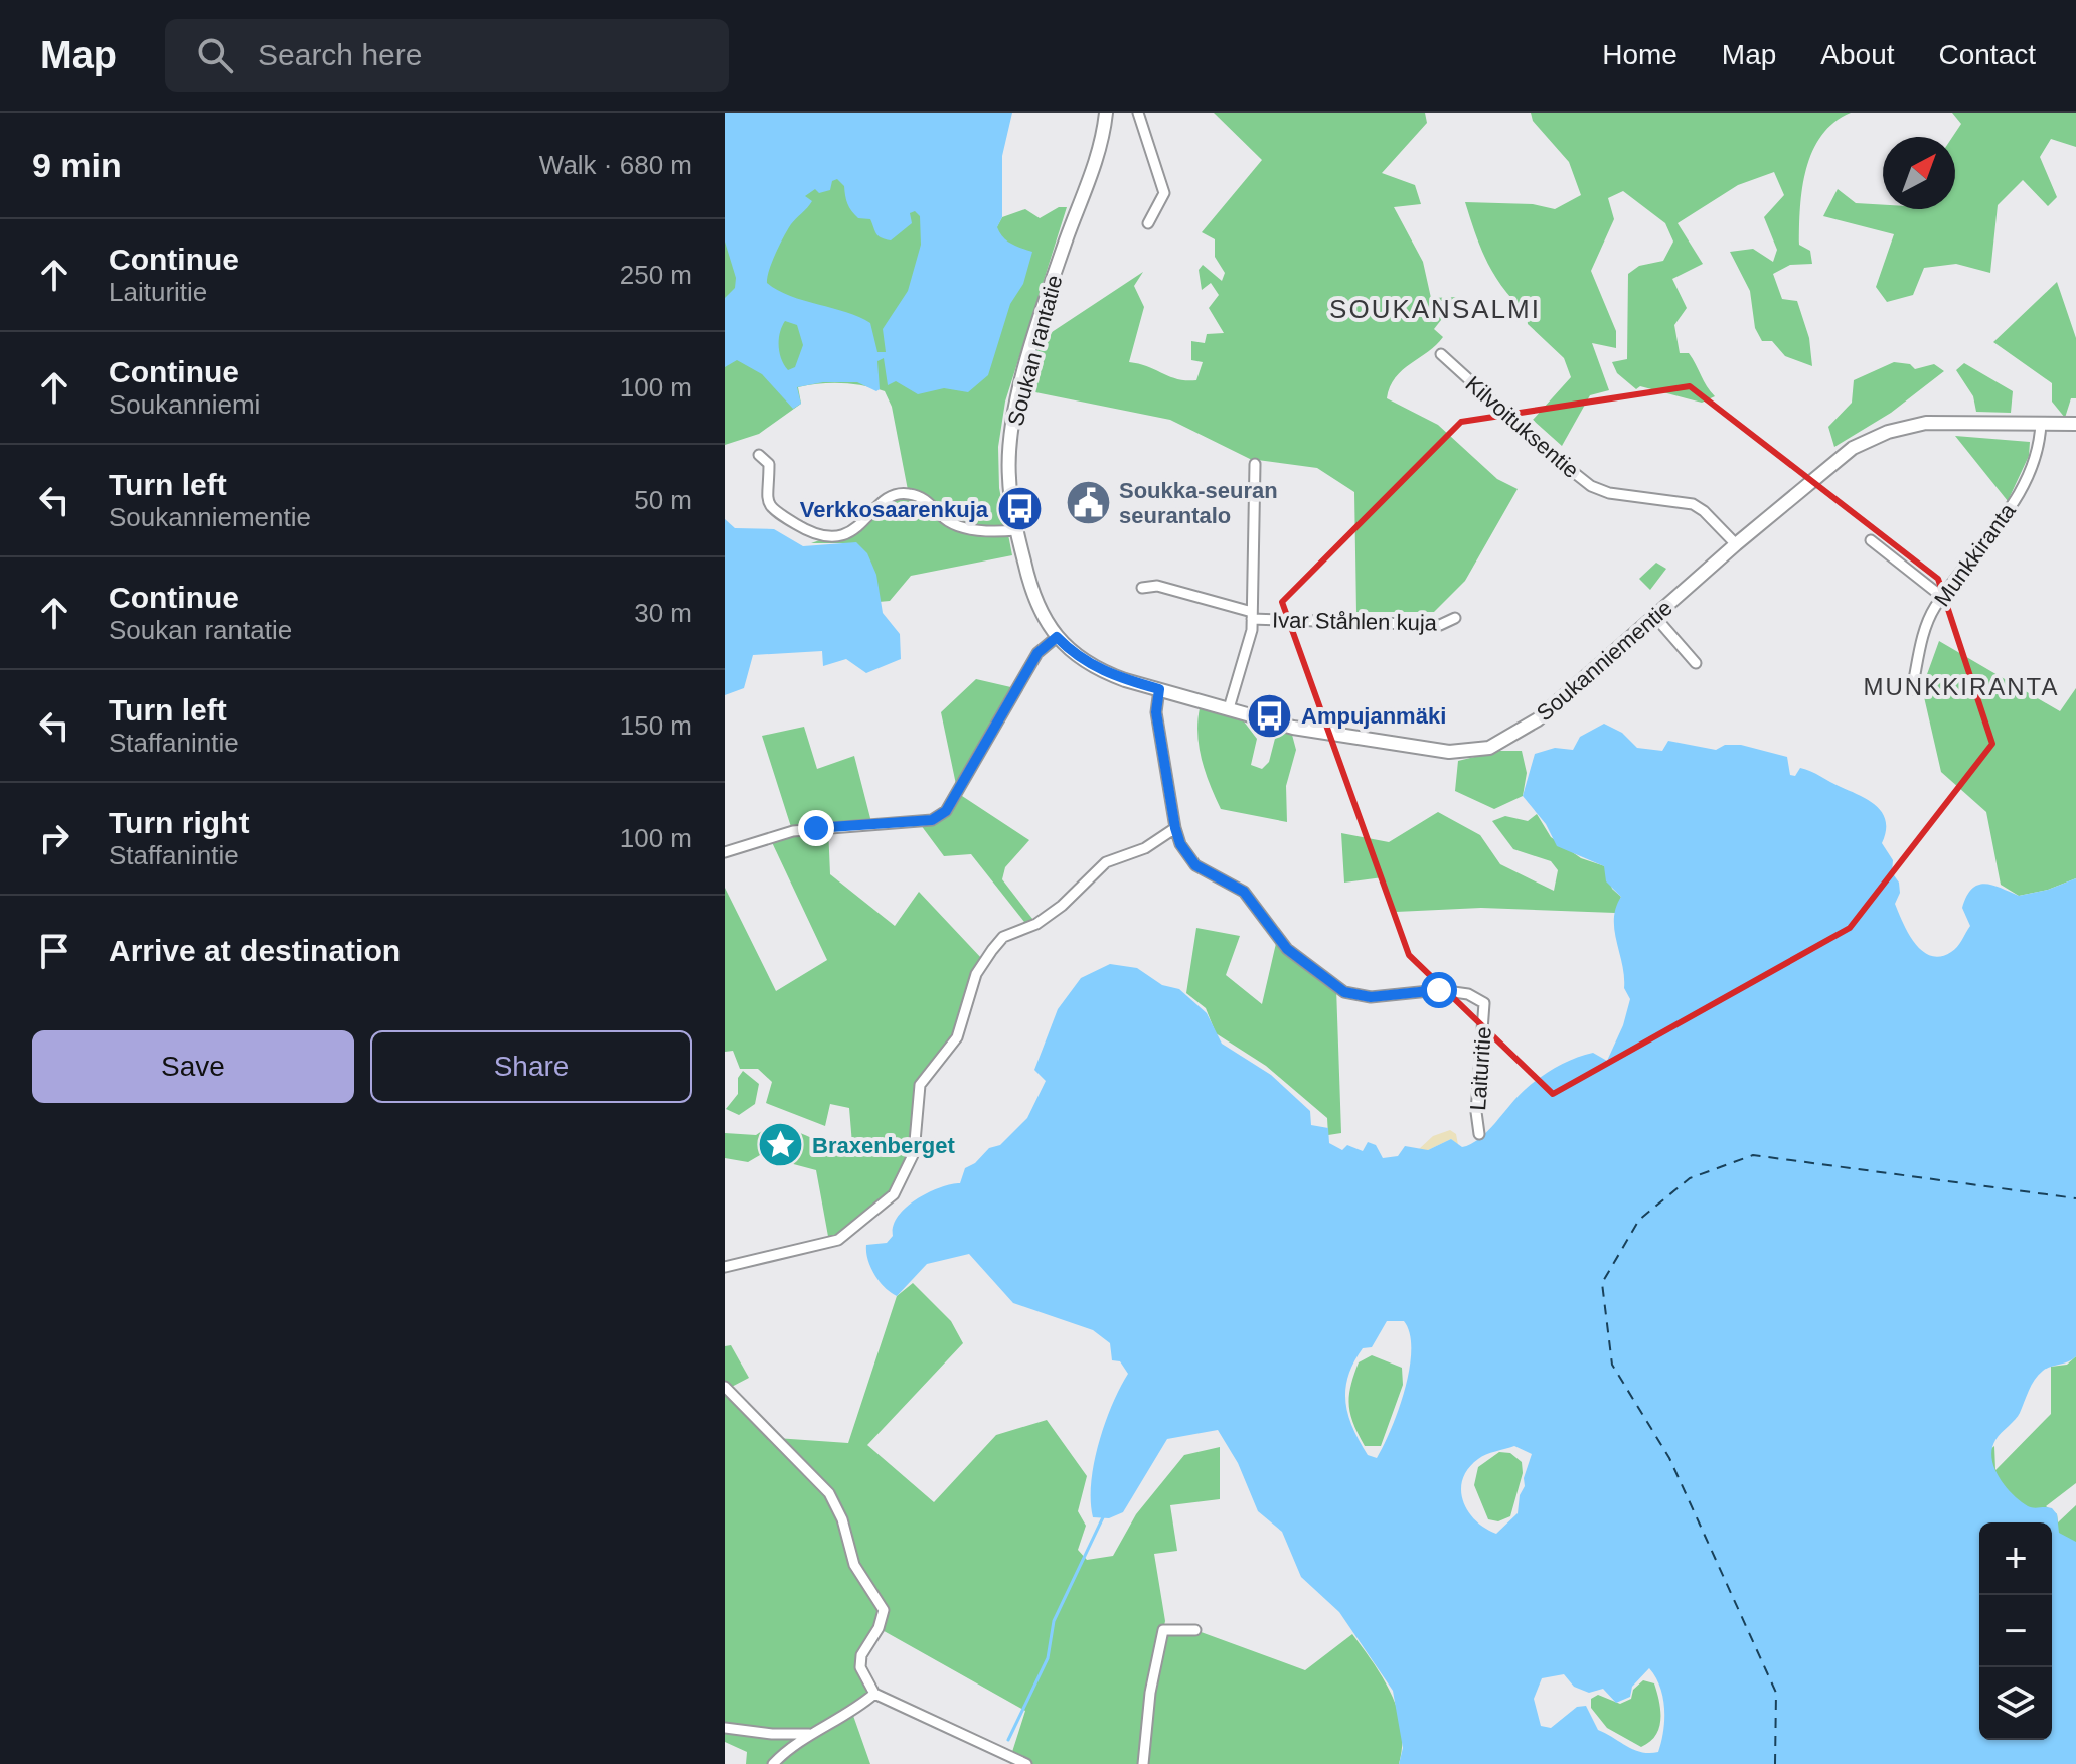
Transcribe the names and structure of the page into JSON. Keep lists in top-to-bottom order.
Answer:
{
  "streets": {
    "street": [
      "Soukan rantatie",
      "Kilvoituksentie",
      "Munkkiranta",
      "Ivar Ståhlen kuja",
      "Soukanniementie",
      "Laituritie"
    ]
  },
  "crossings": [
    ["Soukan rantatie", "Soukanniementie"],
    ["Kilvoituksentie", "Soukanniementie"],
    ["Munkkiranta", "Soukanniementie"]
  ],
  "districts": ["SOUKANSALMI", "MUNKKIRANTA"],
  "places": {
    "public building": ["Soukka-seuran seurantalo"],
    "bus stop": ["Verkkosaarenkuja", "Ampujanmäki"],
    "place": ["Braxenberget"]
  },
  "north": "top right",
  "page": {
    "header": "Map",
    "search": "Search here",
    "nav": [
      "Home",
      "Map",
      "About",
      "Contact"
    ],
    "heading": ["9 min", "Walk · 680 m"],
    "list": [
      ["Continue", "Laituritie", "250 m"],
      ["Continue", "Soukanniemi", "100 m"],
      ["Turn left", "Soukanniementie", "50 m"],
      ["Continue", "Soukan rantatie", "30 m"],
      ["Turn left", "Staffanintie", "150 m"],
      ["Turn right", "Staffanintie", "100 m"],
      "Arrive at destination"
    ],
    "buttons": ["Save", "Share"],
    "map_buttons": ["+", "−"]
  }
}
